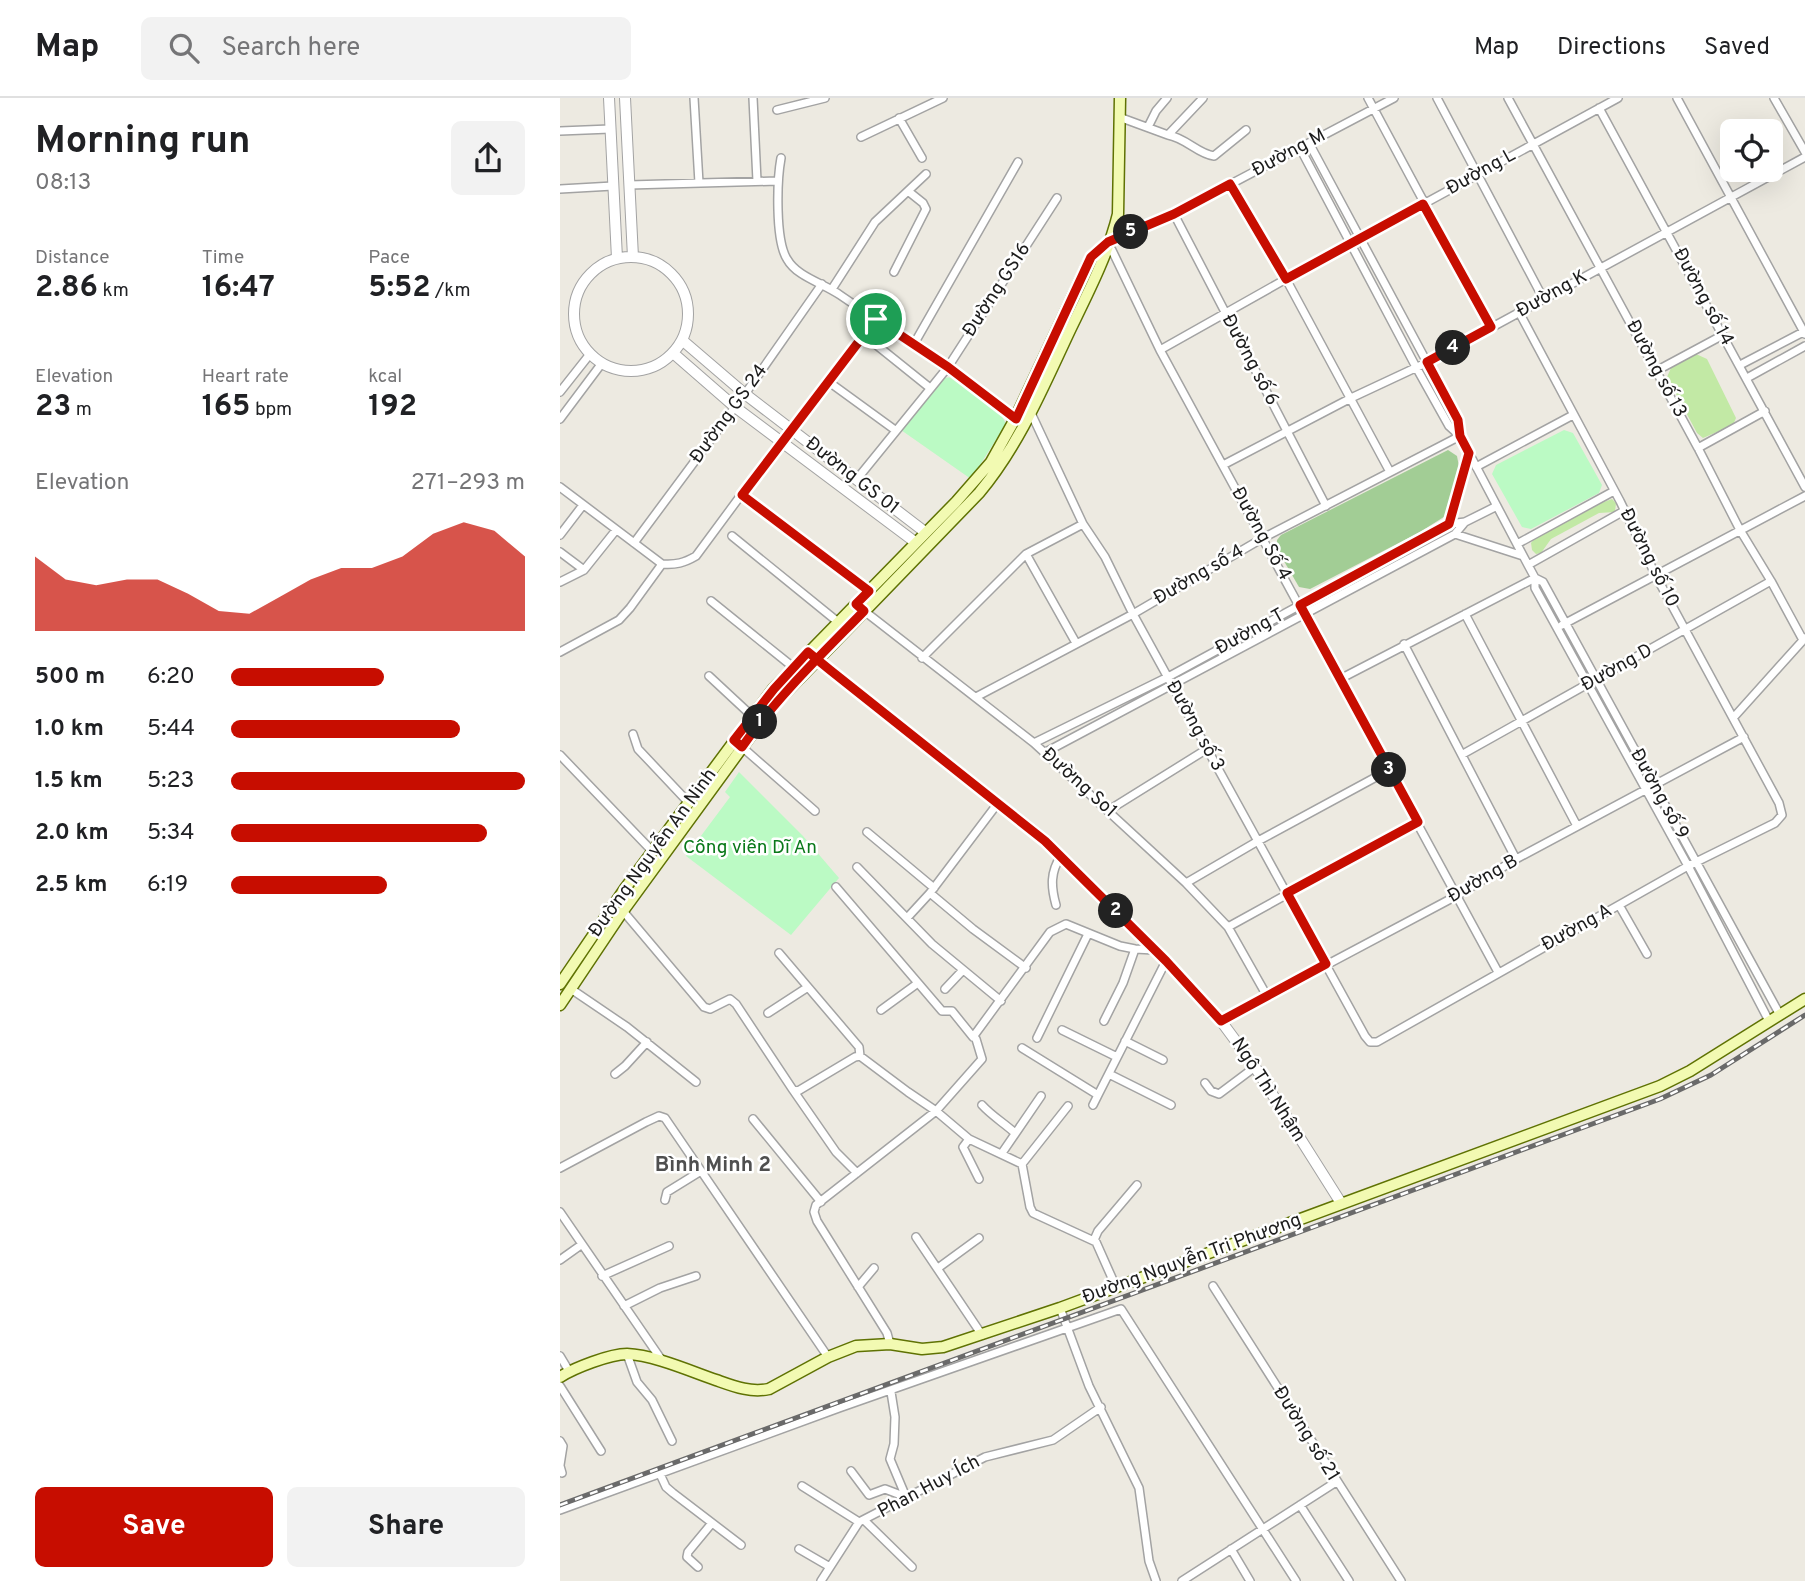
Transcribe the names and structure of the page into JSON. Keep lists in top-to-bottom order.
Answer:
{
  "streets": {
    "main road": ["Đường Nguyễn An Ninh", "Đường Nguyễn Tri Phương"],
    "street": [
      "Đường M",
      "Đường L",
      "Đường GS16",
      "Đường K",
      "Đường số 14",
      "Đường số 6",
      "Đường số 13",
      "Đường GS 24",
      "Đường GS 01",
      "Đường Số 4",
      "Đường số 10",
      "Đường số 4",
      "Đường T",
      "Đường D",
      "Đường số 3",
      "Đường So1",
      "Đường số 9",
      "Đường B",
      "Đường A",
      "Ngô Thì Nhậm",
      "Đường số 21",
      "Phan Huy Ích"
    ]
  },
  "crossings": [
    ["Đường M", "Đường số 6"],
    ["Đường M", "Đường Số 4"],
    ["Đường M", "Đường số 9"],
    ["Đường M", "Đường Nguyễn An Ninh"],
    ["Đường L", "Đường số 14"],
    ["Đường L", "Đường số 6"],
    ["Đường L", "Đường số 13"],
    ["Đường L", "Đường Số 4"],
    ["Đường L", "Đường số 9"],
    ["Đường GS16", "Đường GS 01"],
    ["Đường K", "Đường số 14"],
    ["Đường K", "Đường số 6"],
    ["Đường K", "Đường số 13"],
    ["Đường K", "Đường Số 4"],
    ["Đường K", "Đường số 10"],
    ["Đường K", "Đường số 9"],
    ["Đường số 6", "Đường số 4"],
    ["Đường số 13", "Đường D"],
    ["Đường GS 24", "Đường GS 01"],
    ["Đường GS 01", "Đường Nguyễn An Ninh"],
    ["Đường Số 4", "Đường số 4"],
    ["Đường Số 4", "Đường T"],
    ["Đường Số 4", "Đường Nguyễn An Ninh"],
    ["Đường Số 4", "Đường B"],
    ["Đường Số 4", "Đường A"],
    ["Đường số 10", "Đường D"],
    ["Đường số 10", "Đường B"],
    ["Đường số 10", "Đường A"],
    ["Đường số 4", "Đường số 3"],
    ["Đường số 4", "Đường So1"],
    ["Đường số 4", "Đường số 9"],
    ["Đường T", "Đường số 3"],
    ["Đường T", "Đường So1"],
    ["Đường T", "Đường số 9"],
    ["Đường D", "Đường số 9"],
    ["Đường số 3", "Đường Nguyễn An Ninh"],
    ["Đường số 3", "Đường B"],
    ["Đường số 3", "Đường A"],
    ["Đường So1", "Đường Nguyễn An Ninh"],
    ["Đường So1", "Đường B"],
    ["Đường số 9", "Đường B"],
    ["Đường số 9", "Đường A"],
    ["Đường số 9", "Đường Nguyễn Tri Phương"],
    ["Đường Nguyễn An Ninh", "Ngô Thì Nhậm"],
    ["Đường B", "Ngô Thì Nhậm"],
    ["Ngô Thì Nhậm", "Đường Nguyễn Tri Phương"]
  ],
  "districts": ["Bình Minh 2"],
  "parks": ["Công viên Dĩ An"],
  "page": {
    "header": "Map",
    "search": "Search here",
    "nav": ["Map", "Directions", "Saved"],
    "heading": ["Morning run", "08:13"],
    "pins": [
      "5",
      "4",
      "1",
      "3",
      "2"
    ],
    "stats": [
      ["Distance", "2.86 km"],
      ["Time", "16:47"],
      ["Pace", "5:52 /km"],
      ["Elevation", "23 m"],
      ["Heart rate", "165 bpm"],
      ["kcal", "192"]
    ],
    "chart": ["Elevation", "271–293 m"],
    "list": [
      {
        "name": "500 m",
        "note": "6:20"
      },
      {
        "name": "1.0 km",
        "note": "5:44"
      },
      {
        "name": "1.5 km",
        "note": "5:23"
      },
      {
        "name": "2.0 km",
        "note": "5:34"
      },
      {
        "name": "2.5 km",
        "note": "6:19"
      }
    ],
    "buttons": ["Save", "Share"]
  }
}
